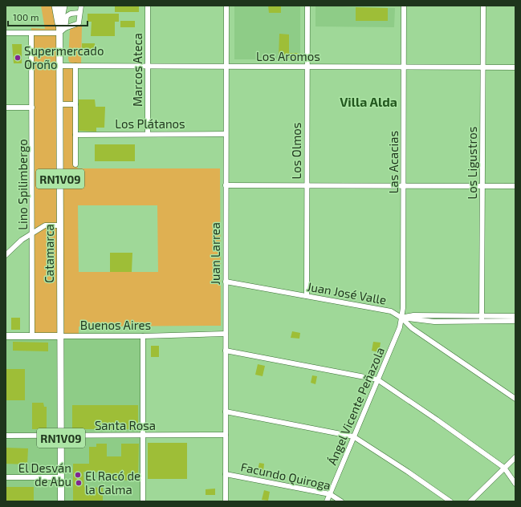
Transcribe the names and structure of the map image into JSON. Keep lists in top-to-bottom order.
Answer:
{
  "streets": {
    "main road": ["RN1V09", "Catamarca", "Buenos Aires"],
    "street": [
      "Los Aromos",
      "Marcos Ateca",
      "Los Plátanos",
      "Los Olmos",
      "Las Acacias",
      "Los Ligustros",
      "Lino Spilimbergo",
      "Juan Larrea",
      "Juan José Valle",
      "Ángel Vicente Peñazola",
      "Santa Rosa",
      "Facundo Quiroga"
    ]
  },
  "crossings": [
    ["Los Aromos", "Marcos Ateca"],
    ["Los Aromos", "Los Olmos"],
    ["Los Aromos", "Las Acacias"],
    ["Los Aromos", "Los Ligustros"],
    ["Los Aromos", "Catamarca"],
    ["Los Aromos", "Juan Larrea"],
    ["Marcos Ateca", "Los Plátanos"],
    ["Los Plátanos", "Juan Larrea"],
    ["Los Olmos", "Juan José Valle"],
    ["Las Acacias", "Juan José Valle"],
    ["Las Acacias", "Ángel Vicente Peñazola"],
    ["Lino Spilimbergo", "Buenos Aires"],
    ["Catamarca", "Buenos Aires"],
    ["Catamarca", "Santa Rosa"],
    ["Juan Larrea", "Juan José Valle"],
    ["Juan Larrea", "Buenos Aires"],
    ["Juan Larrea", "Santa Rosa"],
    ["Juan Larrea", "Facundo Quiroga"],
    ["Juan José Valle", "Ángel Vicente Peñazola"],
    ["Ángel Vicente Peñazola", "Facundo Quiroga"]
  ],
  "districts": ["Villa Alda"],
  "places": ["Supermercado Oroño", "El Desván de Abu", "El Racó de la Calma"],
  "scale_bar": "100 m"
}
